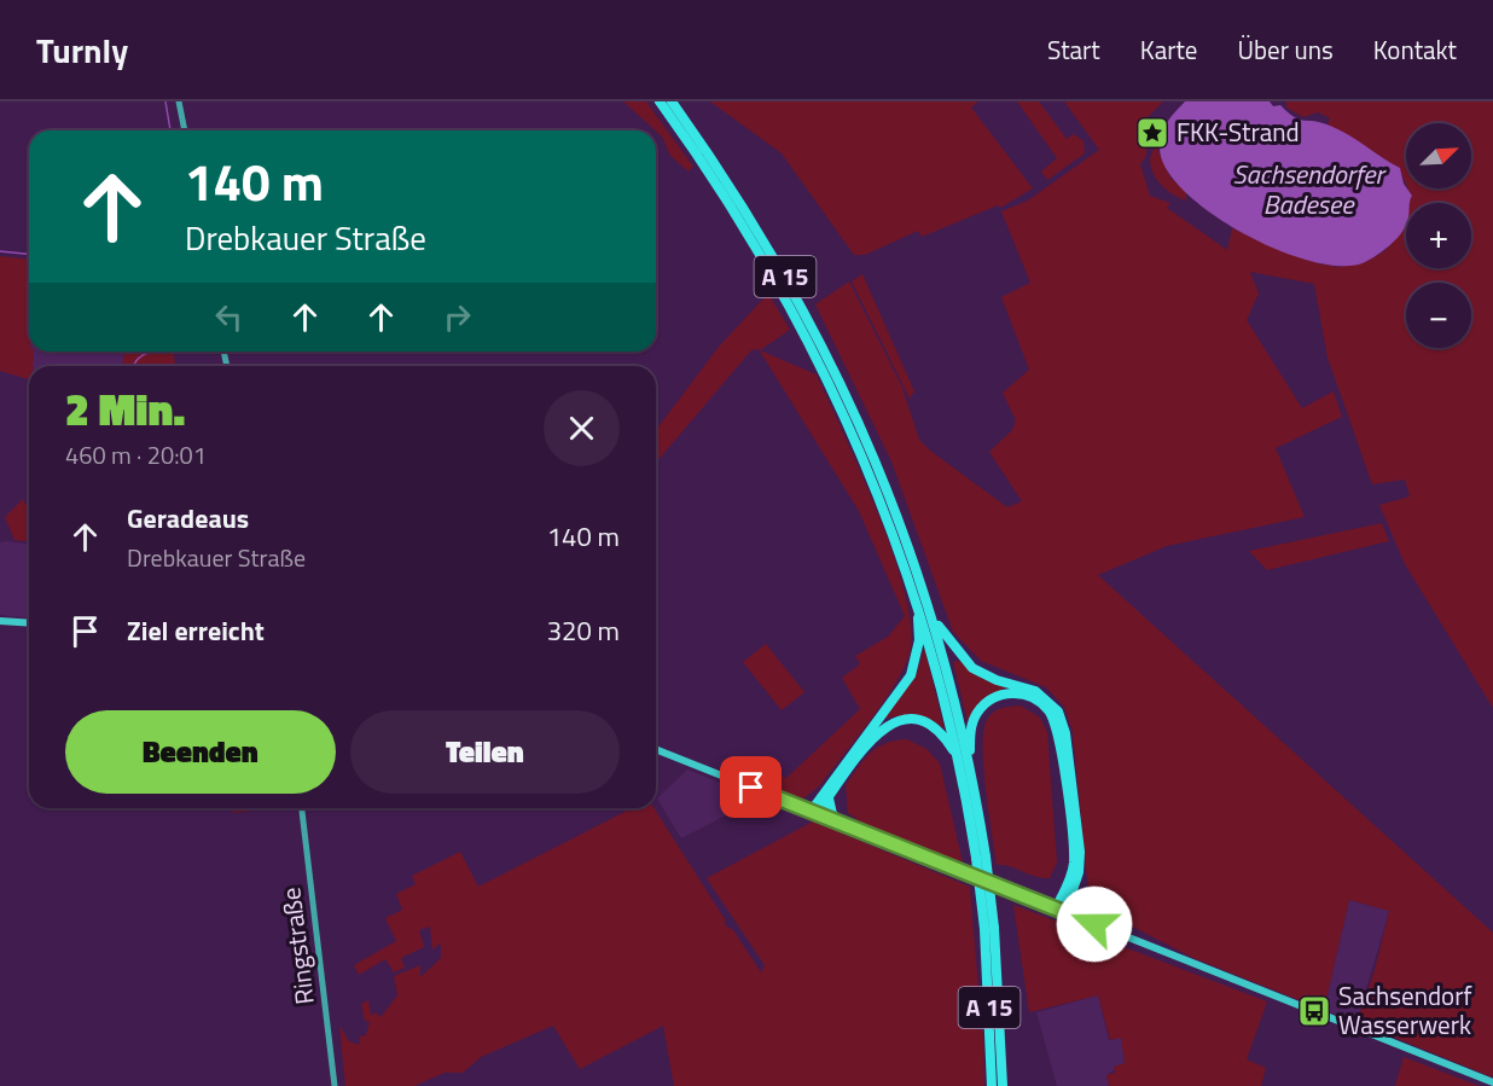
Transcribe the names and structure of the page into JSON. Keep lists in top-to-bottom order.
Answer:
{
  "streets": {
    "highway": ["A 15"],
    "main road": ["Ringstraße"]
  },
  "water": ["Sachsendorfer Badesee"],
  "places": {
    "place": ["FKK-Strand"],
    "bus stop": ["Sachsendorf Wasserwerk"]
  },
  "north": "top right",
  "page": {
    "header": "Turnly",
    "nav": [
      "Start",
      "Karte",
      "Über uns",
      "Kontakt"
    ],
    "map_buttons": ["+", "−"],
    "turn": ["140 m", "Drebkauer Straße"],
    "heading": ["2 Min.", "460 m · 20:01"],
    "list": [
      {
        "name": "Geradeaus",
        "note": "Drebkauer Straße",
        "value": "140 m"
      },
      {
        "name": "Ziel erreicht",
        "value": "320 m"
      }
    ],
    "buttons": ["Beenden", "Teilen"]
  }
}
